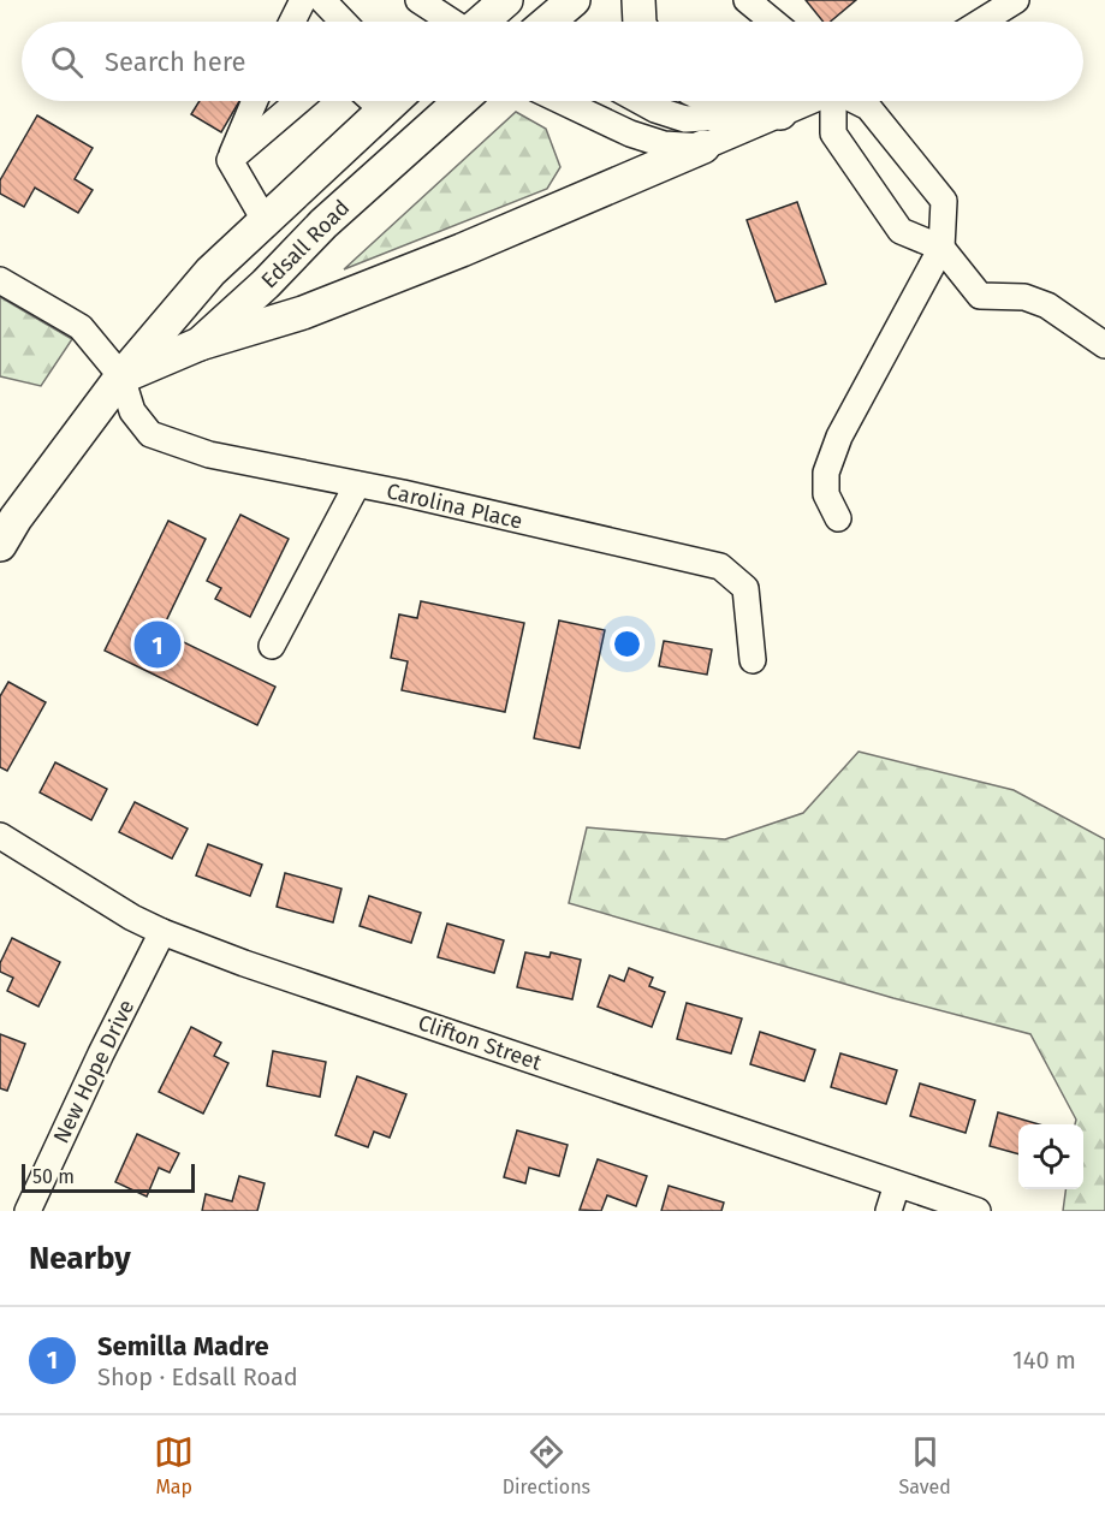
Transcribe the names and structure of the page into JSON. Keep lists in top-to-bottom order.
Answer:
{
  "streets": {
    "main road": ["Edsall Road"],
    "street": ["Carolina Place", "Clifton Street", "New Hope Drive"]
  },
  "crossings": [
    ["Edsall Road", "Carolina Place"],
    ["Clifton Street", "New Hope Drive"]
  ],
  "scale_bar": "50 m",
  "page": {
    "search": "Search here",
    "pins": "1",
    "scale": "50 m",
    "heading": "Nearby",
    "list": [
      {
        "mark": "1",
        "name": "Semilla Madre",
        "note": "Shop · Edsall Road",
        "value": "140 m"
      }
    ],
    "nav": ["Map", "Directions", "Saved"]
  }
}
